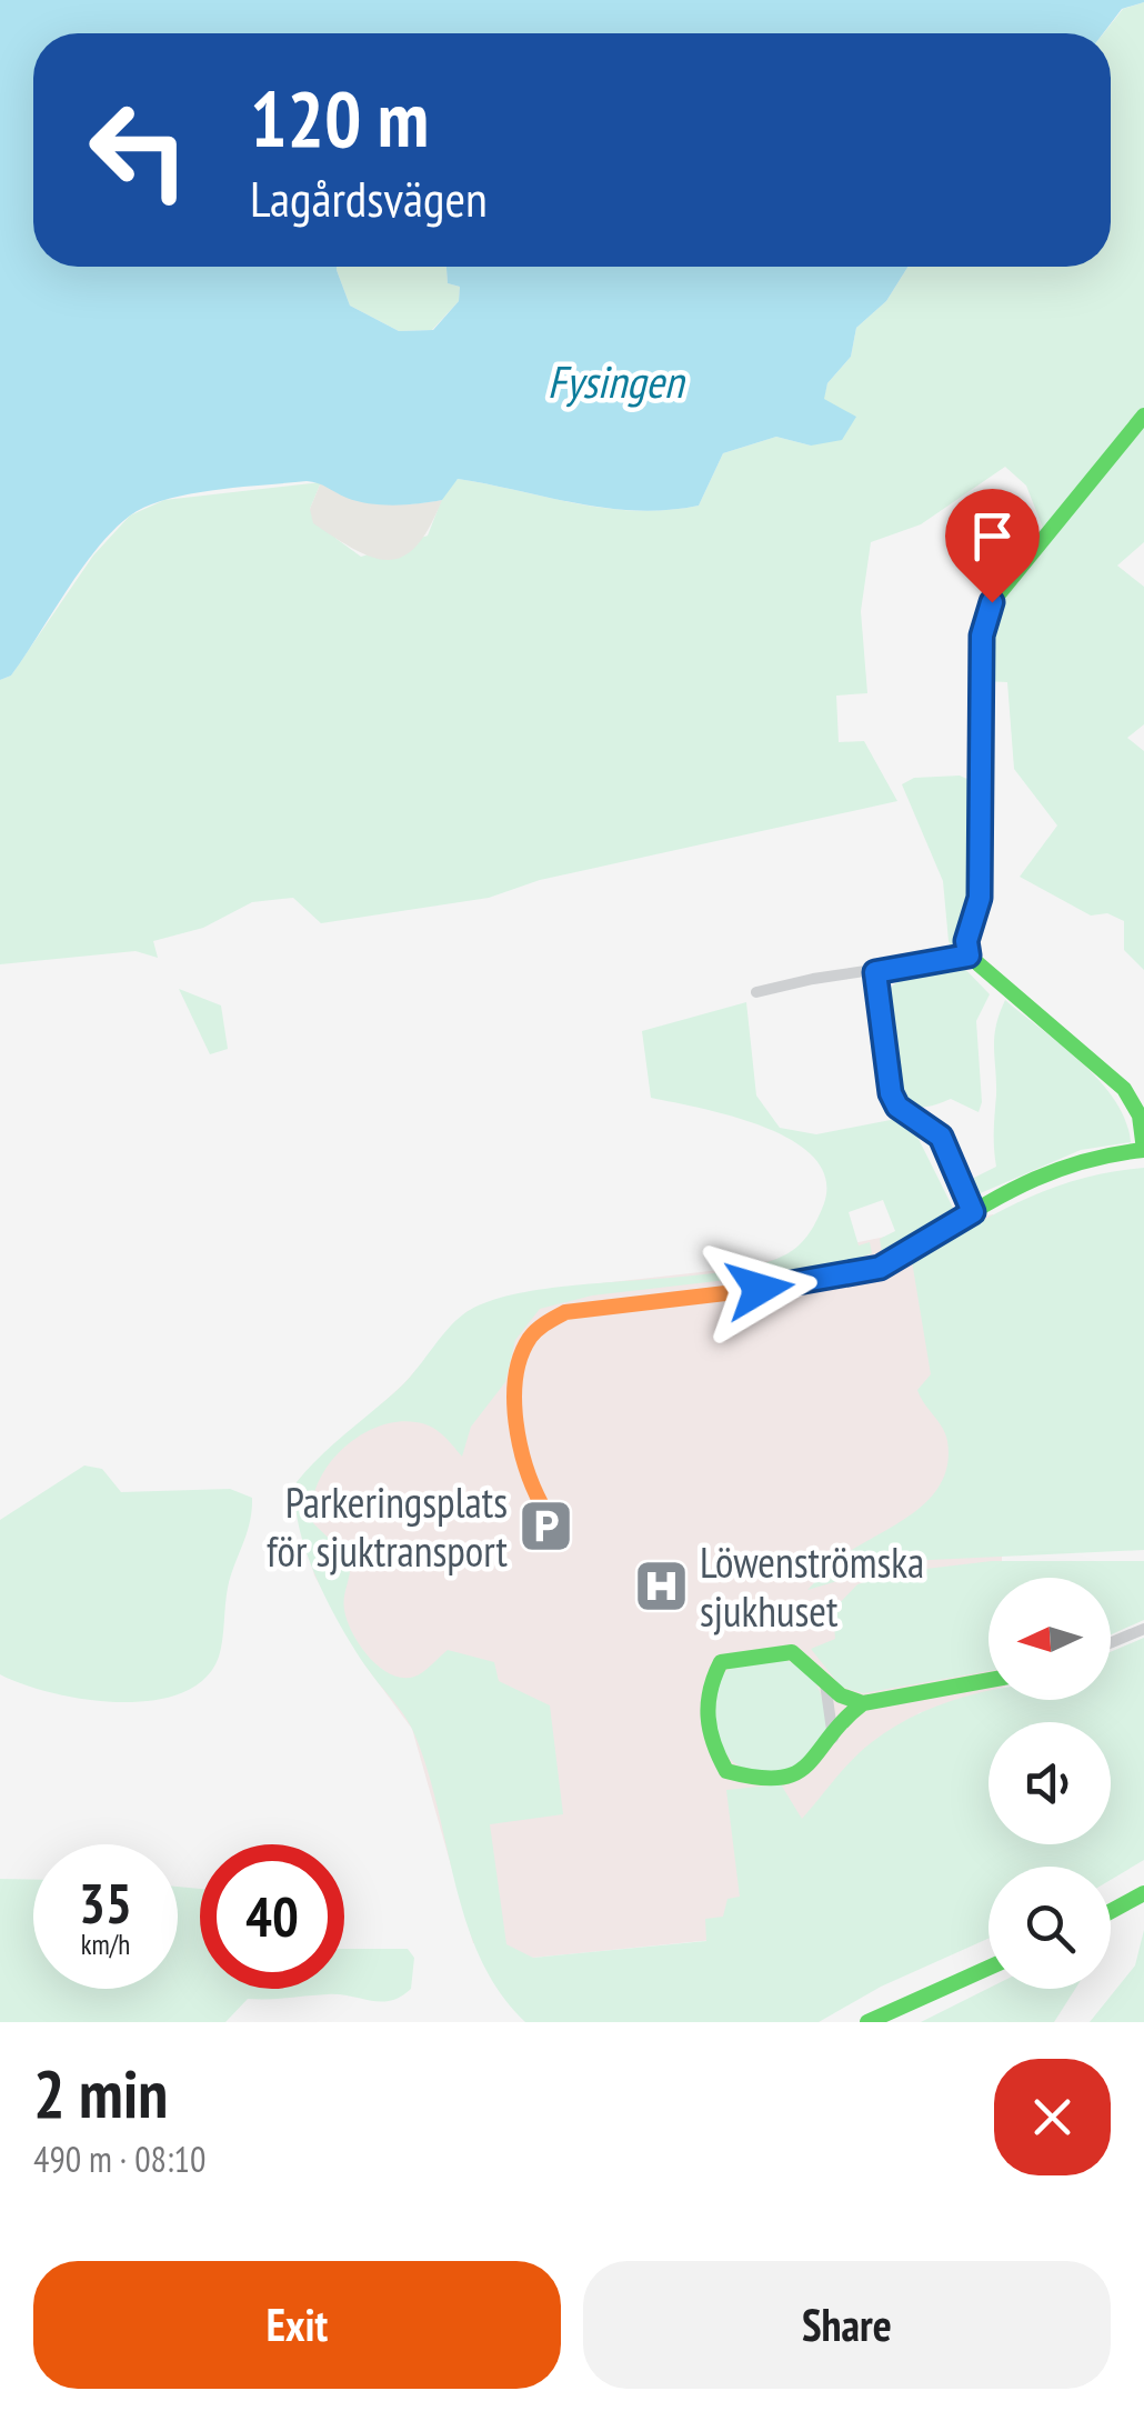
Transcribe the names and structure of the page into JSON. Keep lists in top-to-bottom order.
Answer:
{
  "water": ["Fysingen"],
  "places": {
    "parking": ["Parkeringsplats för sjuktransport"],
    "hospital": ["Löwenströmska sjukhuset"]
  },
  "north": "left",
  "page": {
    "turn": ["120 m", "Lagårdsvägen"],
    "speed": "35 km/h",
    "limit": "40",
    "heading": ["2 min", "490 m · 08:10"],
    "buttons": ["Exit", "Share"]
  }
}
